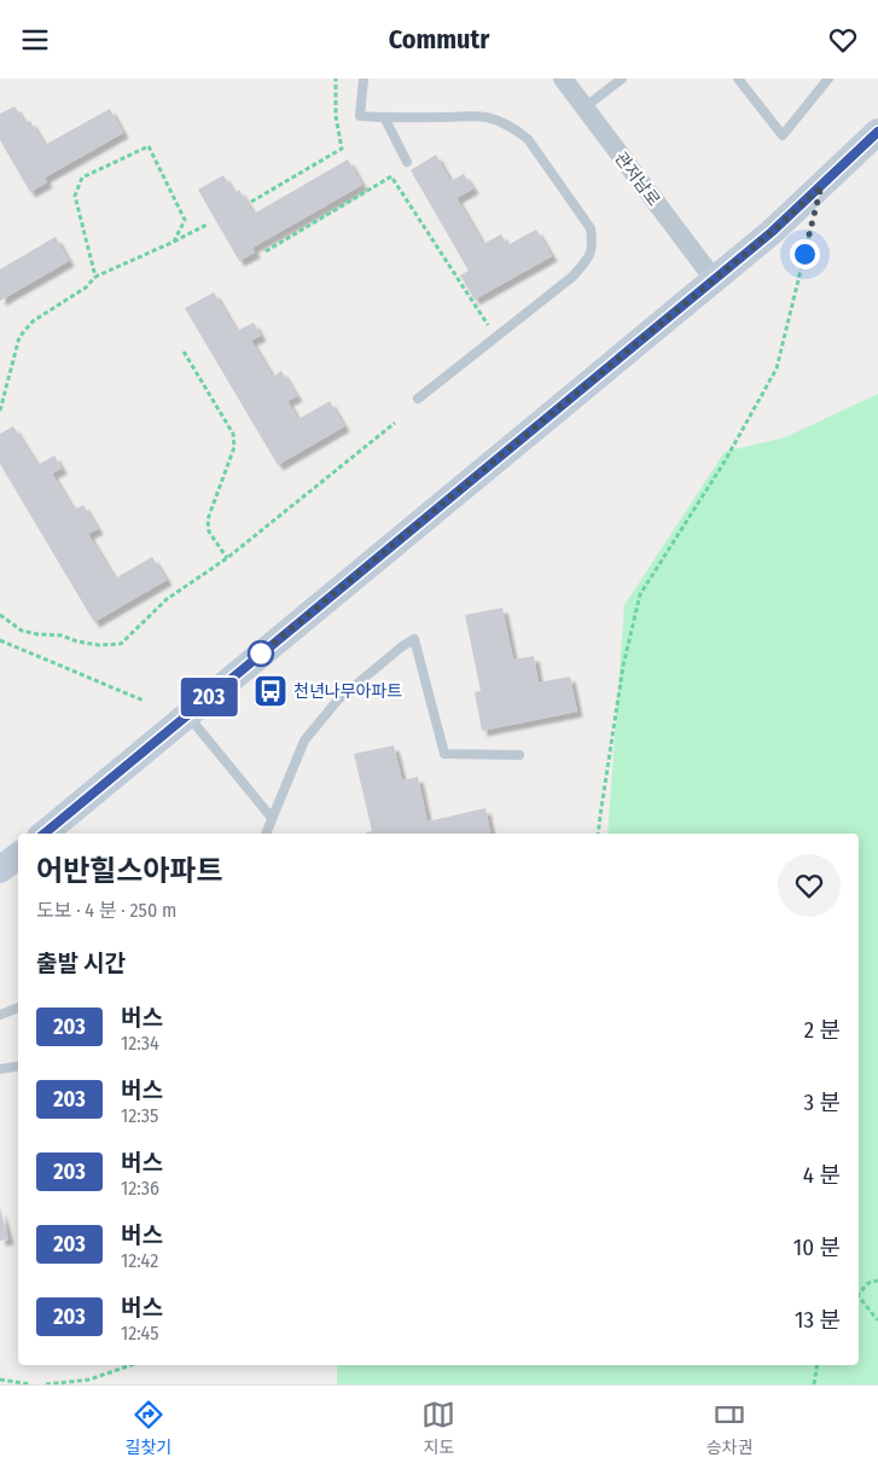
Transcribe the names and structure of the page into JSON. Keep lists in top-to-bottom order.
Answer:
{
  "streets": {
    "street": ["관저남로"]
  },
  "places": {
    "bus stop": ["천년나무아파트"]
  },
  "lines": ["bus line 203"],
  "page": {
    "header": "Commutr",
    "on_map": "203",
    "heading": [
      ["어반힐스아파트", "도보 · 4 분 · 250 m"],
      "출발 시간"
    ],
    "list": [
      {
        "mark": "203",
        "name": "버스",
        "note": "12:34",
        "value": "2 분"
      },
      {
        "mark": "203",
        "name": "버스",
        "note": "12:35",
        "value": "3 분"
      },
      {
        "mark": "203",
        "name": "버스",
        "note": "12:36",
        "value": "4 분"
      },
      {
        "mark": "203",
        "name": "버스",
        "note": "12:42",
        "value": "10 분"
      },
      {
        "mark": "203",
        "name": "버스",
        "note": "12:45",
        "value": "13 분"
      }
    ],
    "tabs": ["길찾기", "지도", "승차권"]
  }
}
